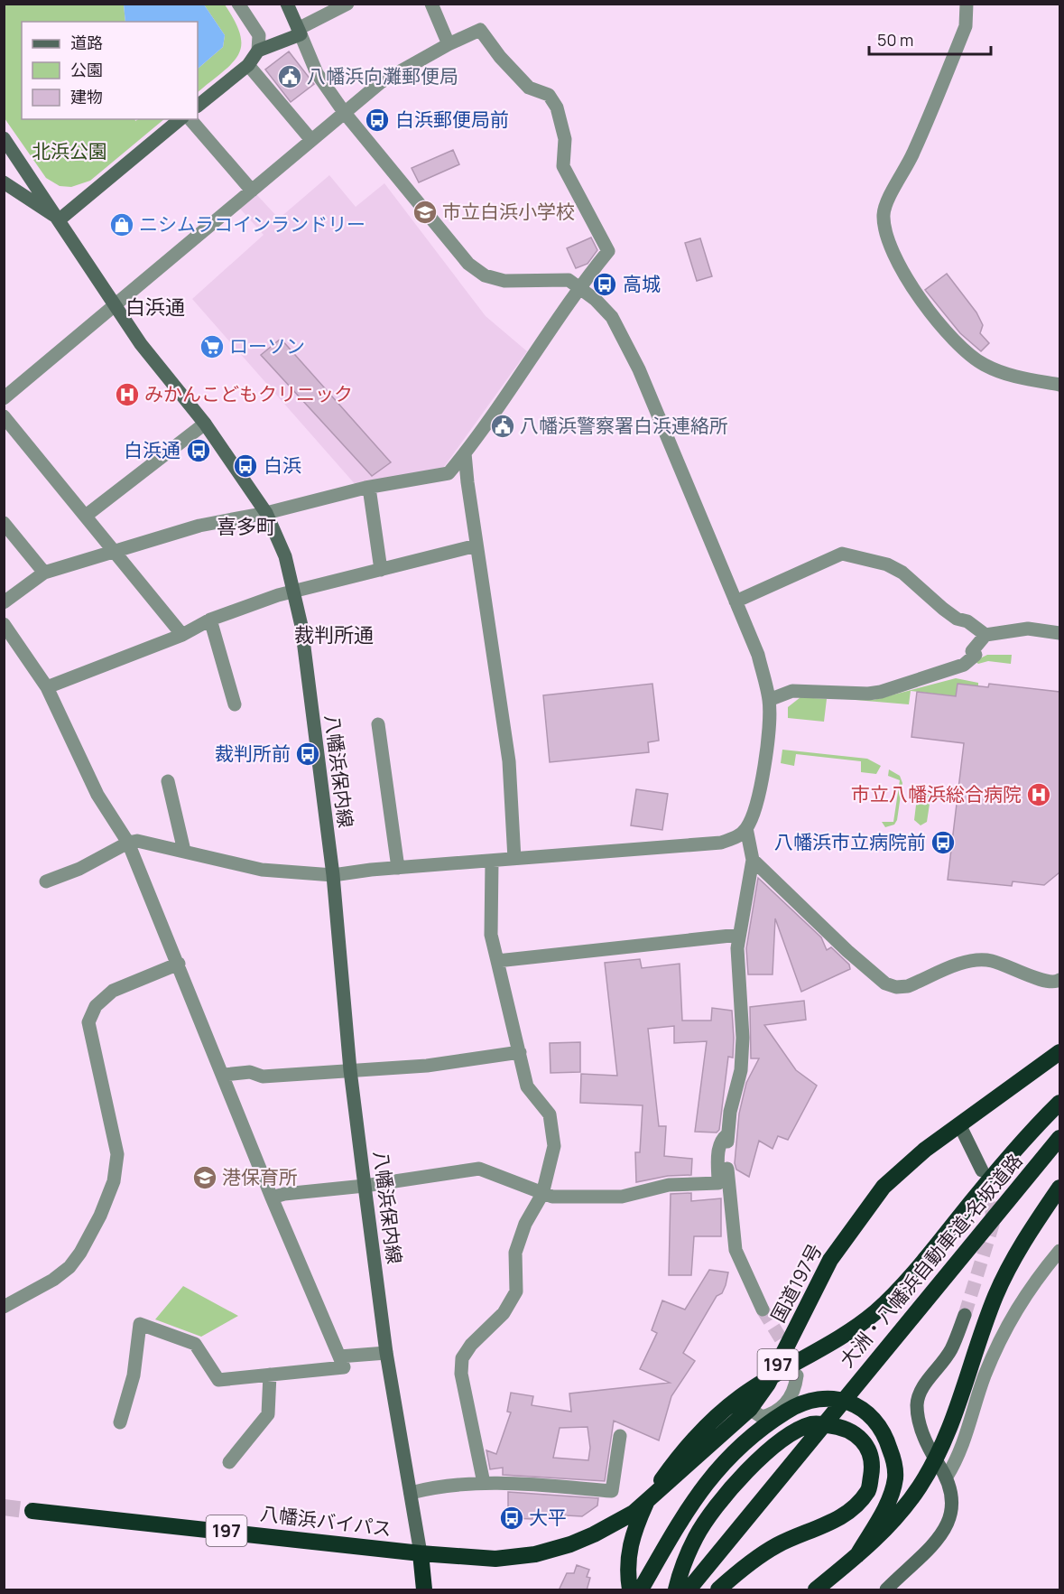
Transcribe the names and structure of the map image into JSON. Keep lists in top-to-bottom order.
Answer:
{
  "streets": {
    "highway": [
      "大洲・八幡浜自動車道;名坂道路",
      "国道197号",
      "197",
      "八幡浜バイパス"
    ],
    "main road": ["八幡浜保内線"]
  },
  "crossings": [
    ["八幡浜保内線", "国道197号"],
    ["八幡浜保内線", "八幡浜バイパス"],
    ["国道197号", "八幡浜バイパス"]
  ],
  "districts": ["白浜通", "喜多町", "裁判所通"],
  "parks": ["北浜公園"],
  "places": {
    "public building": ["八幡浜向灘郵便局", "八幡浜警察署白浜連絡所"],
    "bus stop": [
      "白浜郵便局前",
      "高城",
      "白浜通",
      "白浜",
      "裁判所前",
      "八幡浜市立病院前",
      "大平"
    ],
    "school or university": ["市立白浜小学校", "港保育所"],
    "shop": ["ニシムラコインランドリー"],
    "supermarket": ["ローソン"],
    "hospital": ["みかんこどもクリニック", "市立八幡浜総合病院"]
  },
  "legend": ["道路", "公園", "建物"],
  "scale_bar": "50 m"
}
